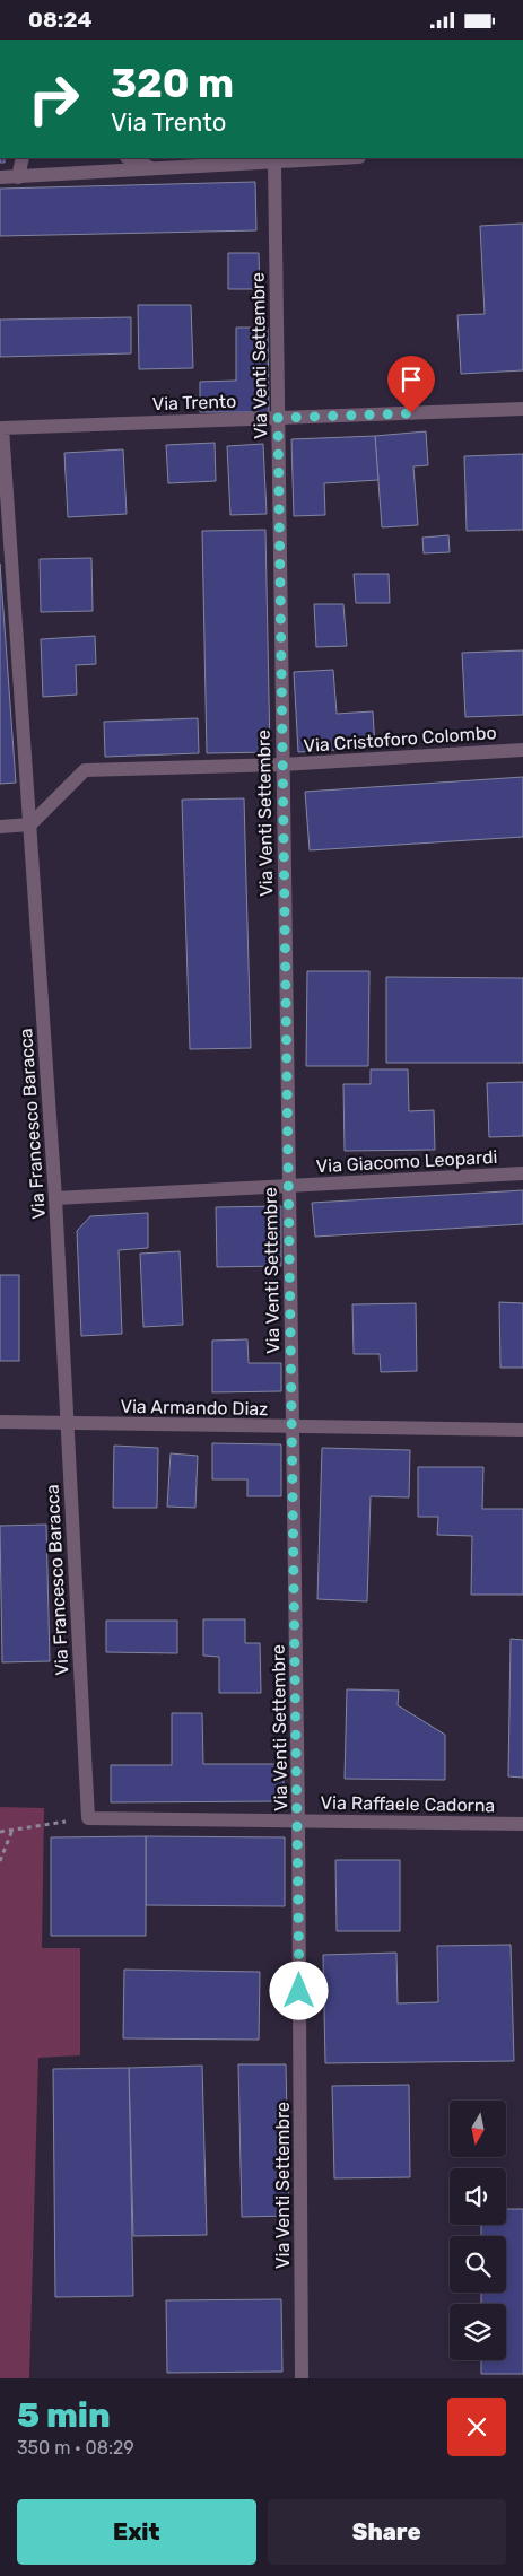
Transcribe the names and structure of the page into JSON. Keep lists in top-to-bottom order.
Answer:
{
  "streets": {
    "street": [
      "Via Venti Settembre",
      "Via Trento",
      "Via Cristoforo Colombo",
      "Via Francesco Baracca",
      "Via Giacomo Leopardi",
      "Via Armando Diaz",
      "Via Raffaele Cadorna"
    ]
  },
  "crossings": [
    ["Via Venti Settembre", "Via Trento"],
    ["Via Venti Settembre", "Via Cristoforo Colombo"],
    ["Via Venti Settembre", "Via Giacomo Leopardi"],
    ["Via Venti Settembre", "Via Armando Diaz"],
    ["Via Venti Settembre", "Via Raffaele Cadorna"],
    ["Via Trento", "Via Francesco Baracca"],
    ["Via Cristoforo Colombo", "Via Francesco Baracca"],
    ["Via Francesco Baracca", "Via Giacomo Leopardi"],
    ["Via Francesco Baracca", "Via Armando Diaz"],
    ["Via Francesco Baracca", "Via Raffaele Cadorna"]
  ],
  "north": "bottom",
  "page": {
    "status": "08:24",
    "turn": ["320 m", "Via Trento"],
    "heading": ["5 min", "350 m · 08:29"],
    "buttons": ["Exit", "Share"]
  }
}
